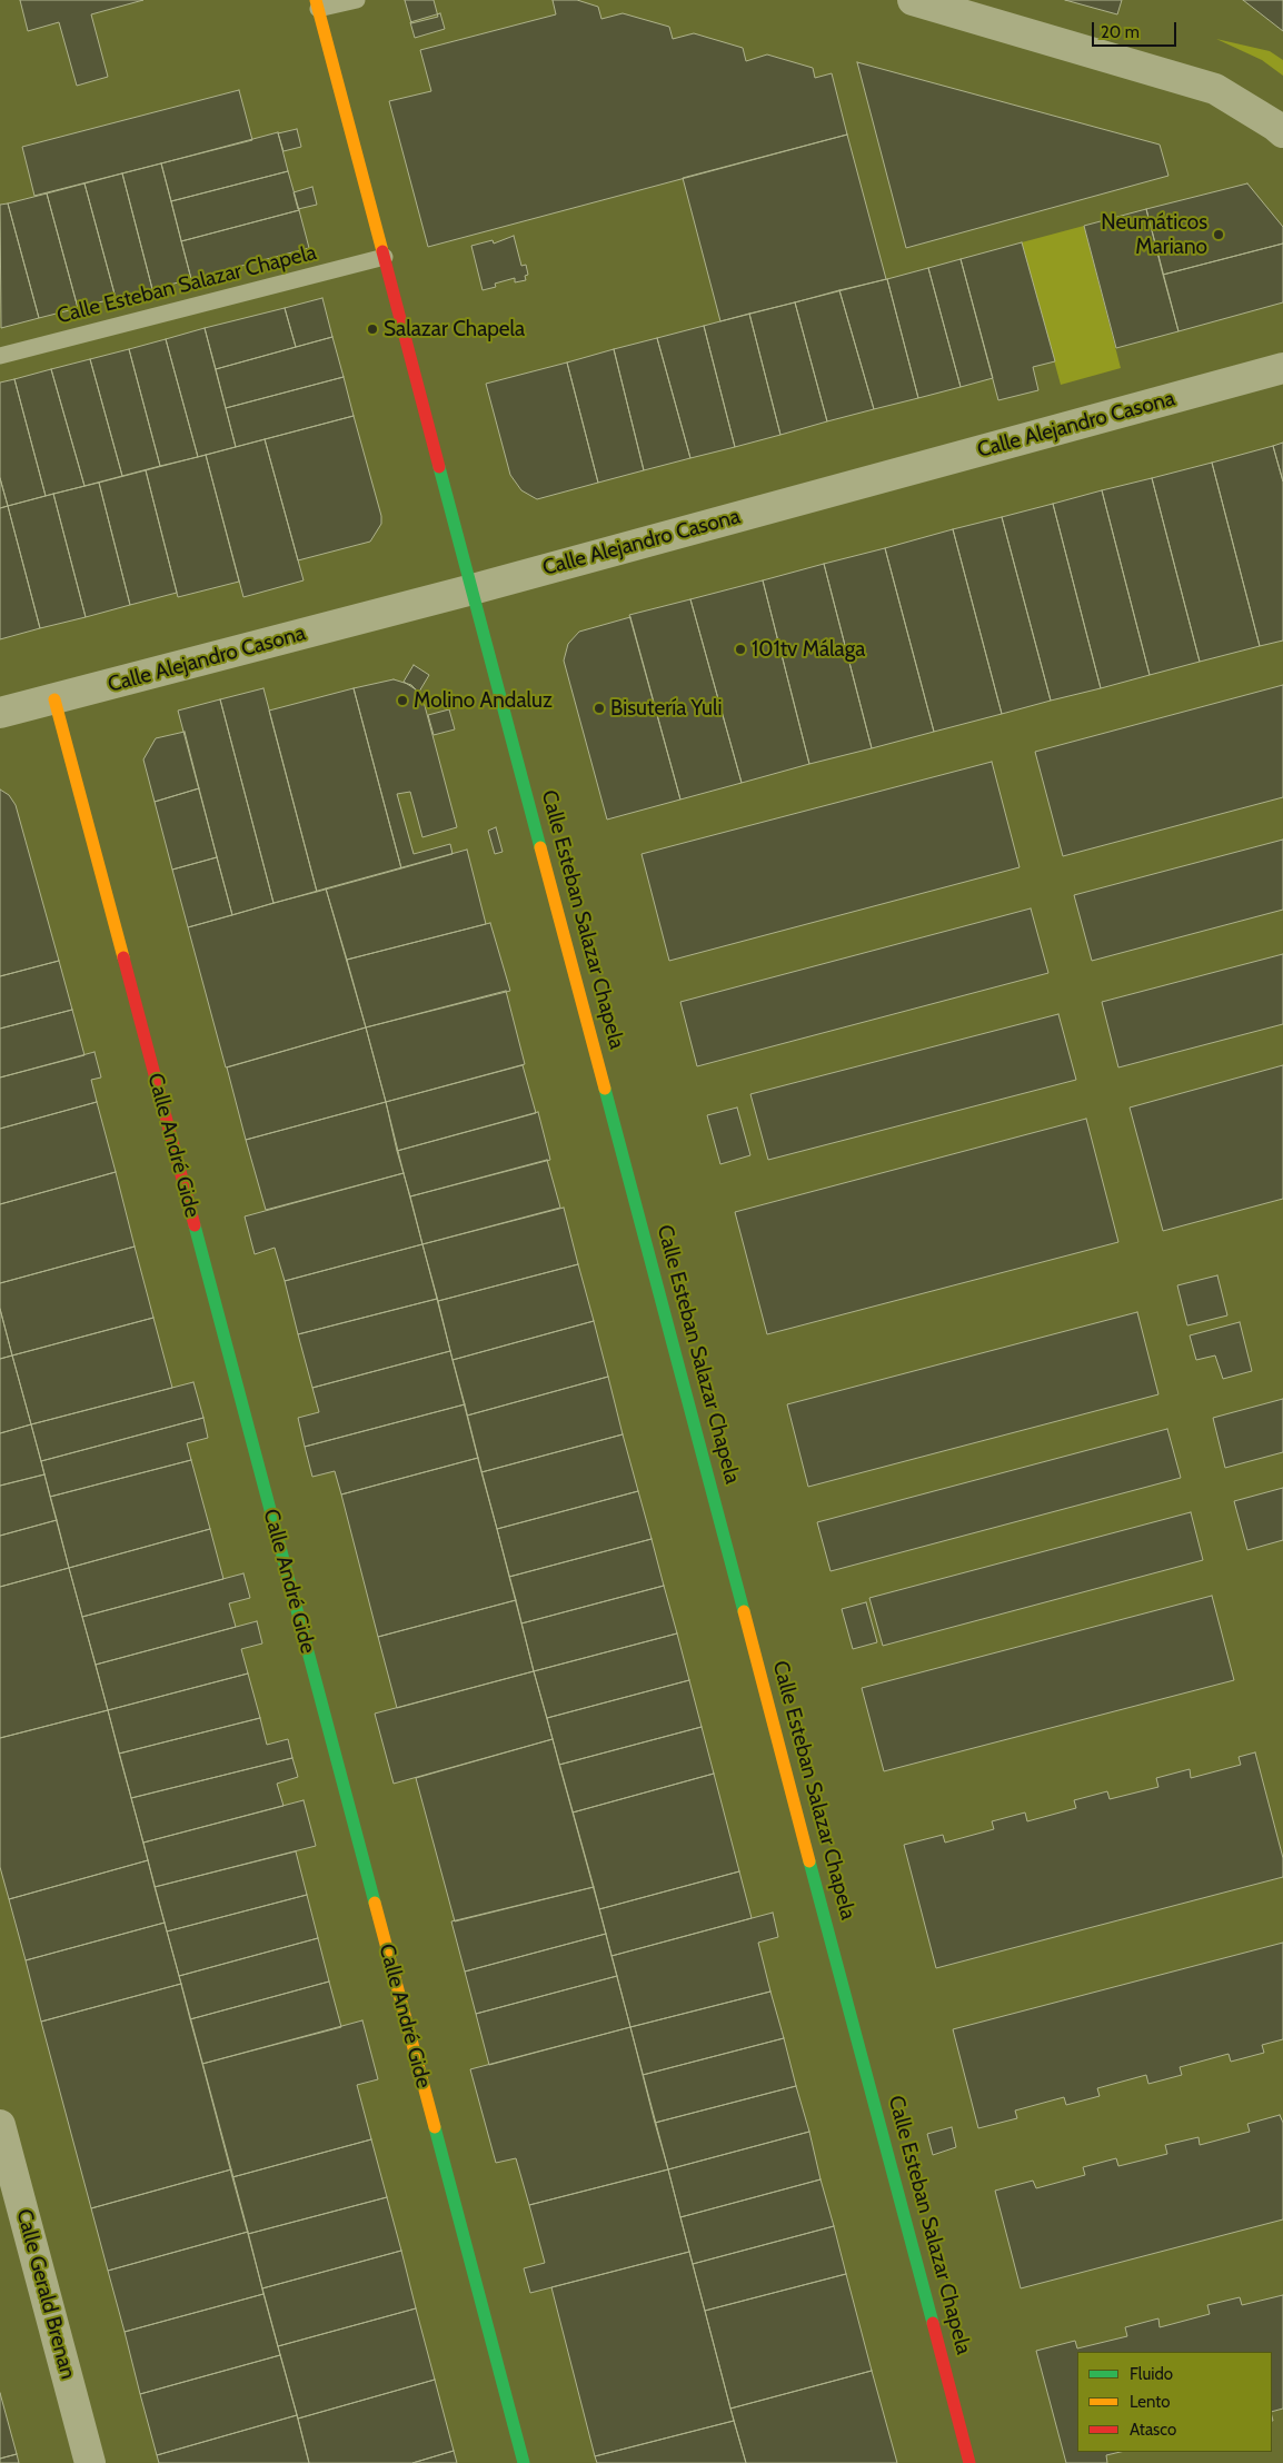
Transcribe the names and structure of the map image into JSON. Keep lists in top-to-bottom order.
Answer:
{
  "streets": {
    "street": [
      "Calle Esteban Salazar Chapela",
      "Calle Alejandro Casona",
      "Calle André Gide",
      "Calle Gerald Brenan"
    ]
  },
  "crossings": [
    ["Calle Esteban Salazar Chapela", "Calle Alejandro Casona"],
    ["Calle Alejandro Casona", "Calle André Gide"]
  ],
  "places": [
    "Neumáticos Mariano",
    "Salazar Chapela",
    "101tv Málaga",
    "Molino Andaluz",
    "Bisutería Yuli"
  ],
  "legend": ["Fluido", "Lento", "Atasco"],
  "scale_bar": "20 m"
}
